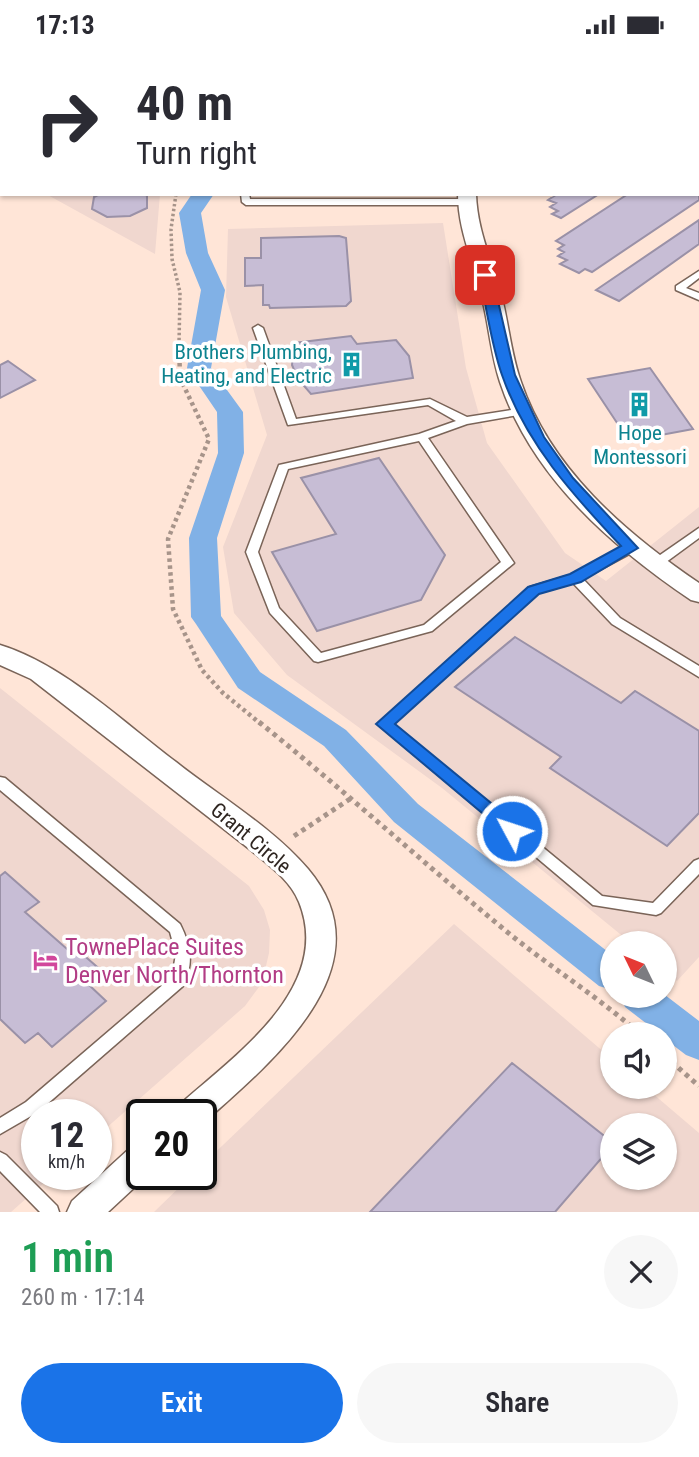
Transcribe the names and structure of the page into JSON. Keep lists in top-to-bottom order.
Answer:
{
  "streets": {
    "street": ["Grant Circle"]
  },
  "places": {
    "building": ["Brothers Plumbing, Heating, and Electric", "Hope Montessori"],
    "hotel": ["TownePlace Suites Denver North/Thornton"]
  },
  "north": "top left",
  "page": {
    "status": "17:13",
    "turn": ["40 m", "Turn right"],
    "speed": "12 km/h",
    "limit": "20",
    "heading": ["1 min", "260 m · 17:14"],
    "buttons": ["Exit", "Share"]
  }
}
